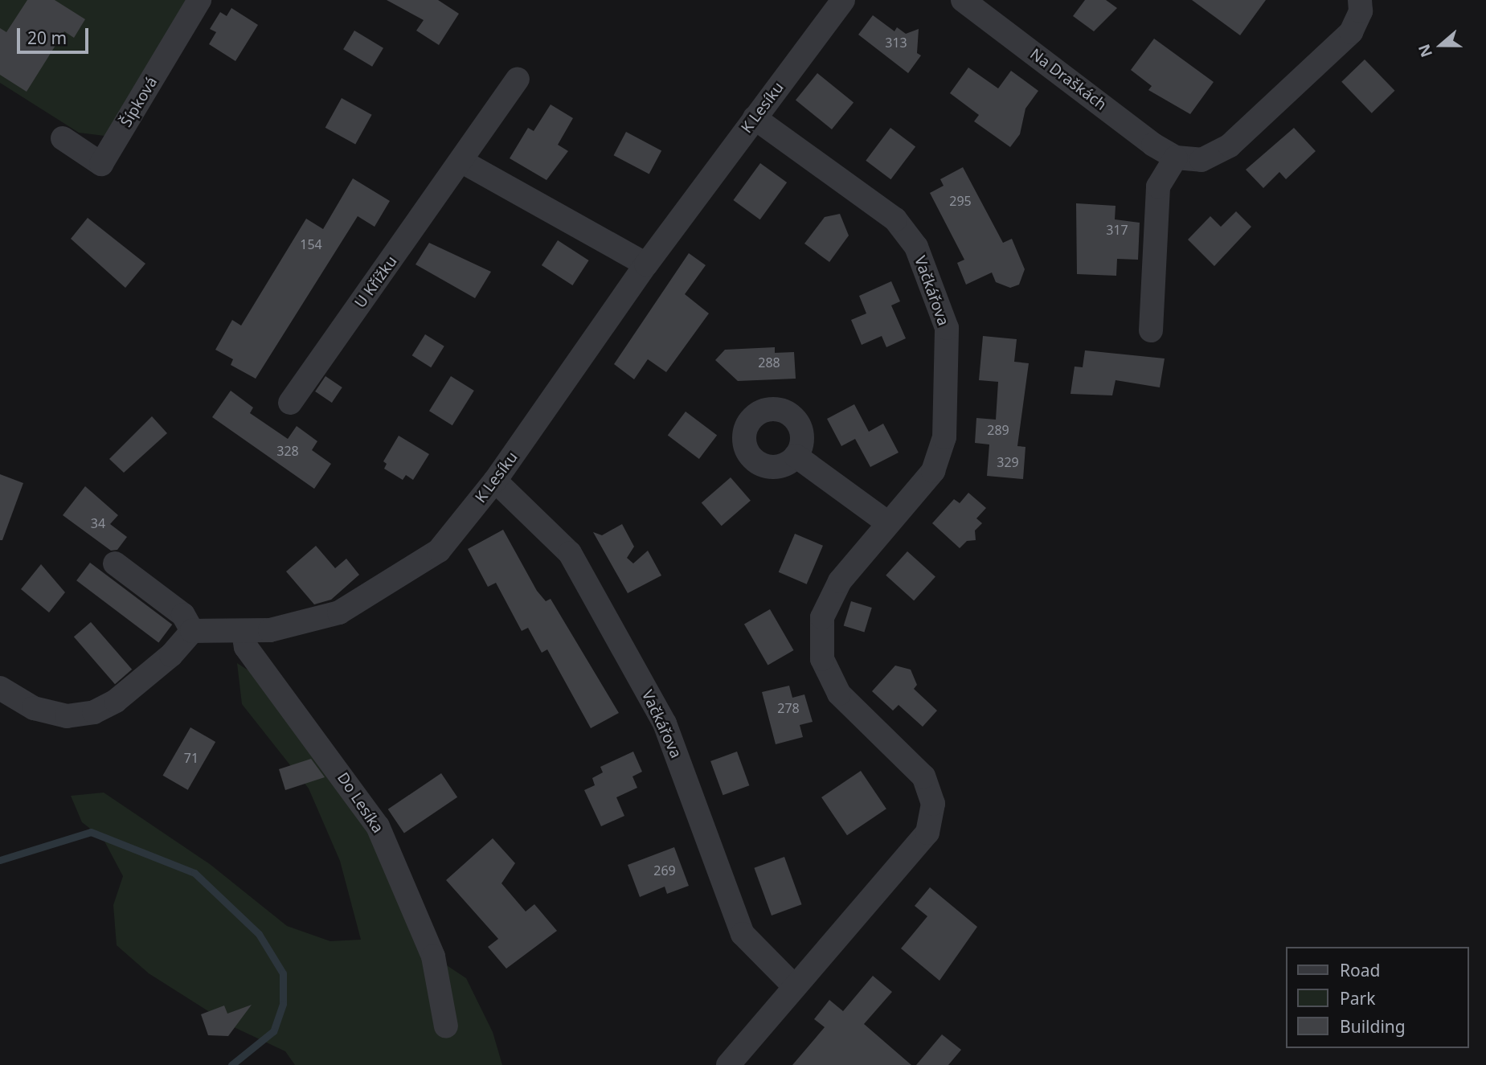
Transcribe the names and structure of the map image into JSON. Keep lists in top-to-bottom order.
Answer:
{
  "streets": {
    "street": [
      "Na Draškách",
      "Šípková",
      "K Lesíku",
      "U Křížku",
      "Vačkářova",
      "Do Lesíka"
    ]
  },
  "crossings": [
    ["K Lesíku", "Vačkářova"],
    ["K Lesíku", "Do Lesíka"]
  ],
  "house_numbers": [
    "313",
    "295",
    "317",
    "154",
    "288",
    "289",
    "328",
    "329",
    "34",
    "278",
    "71",
    "269"
  ],
  "legend": ["Road", "Park", "Building"],
  "scale_bar": "20 m",
  "north": "left"
}
